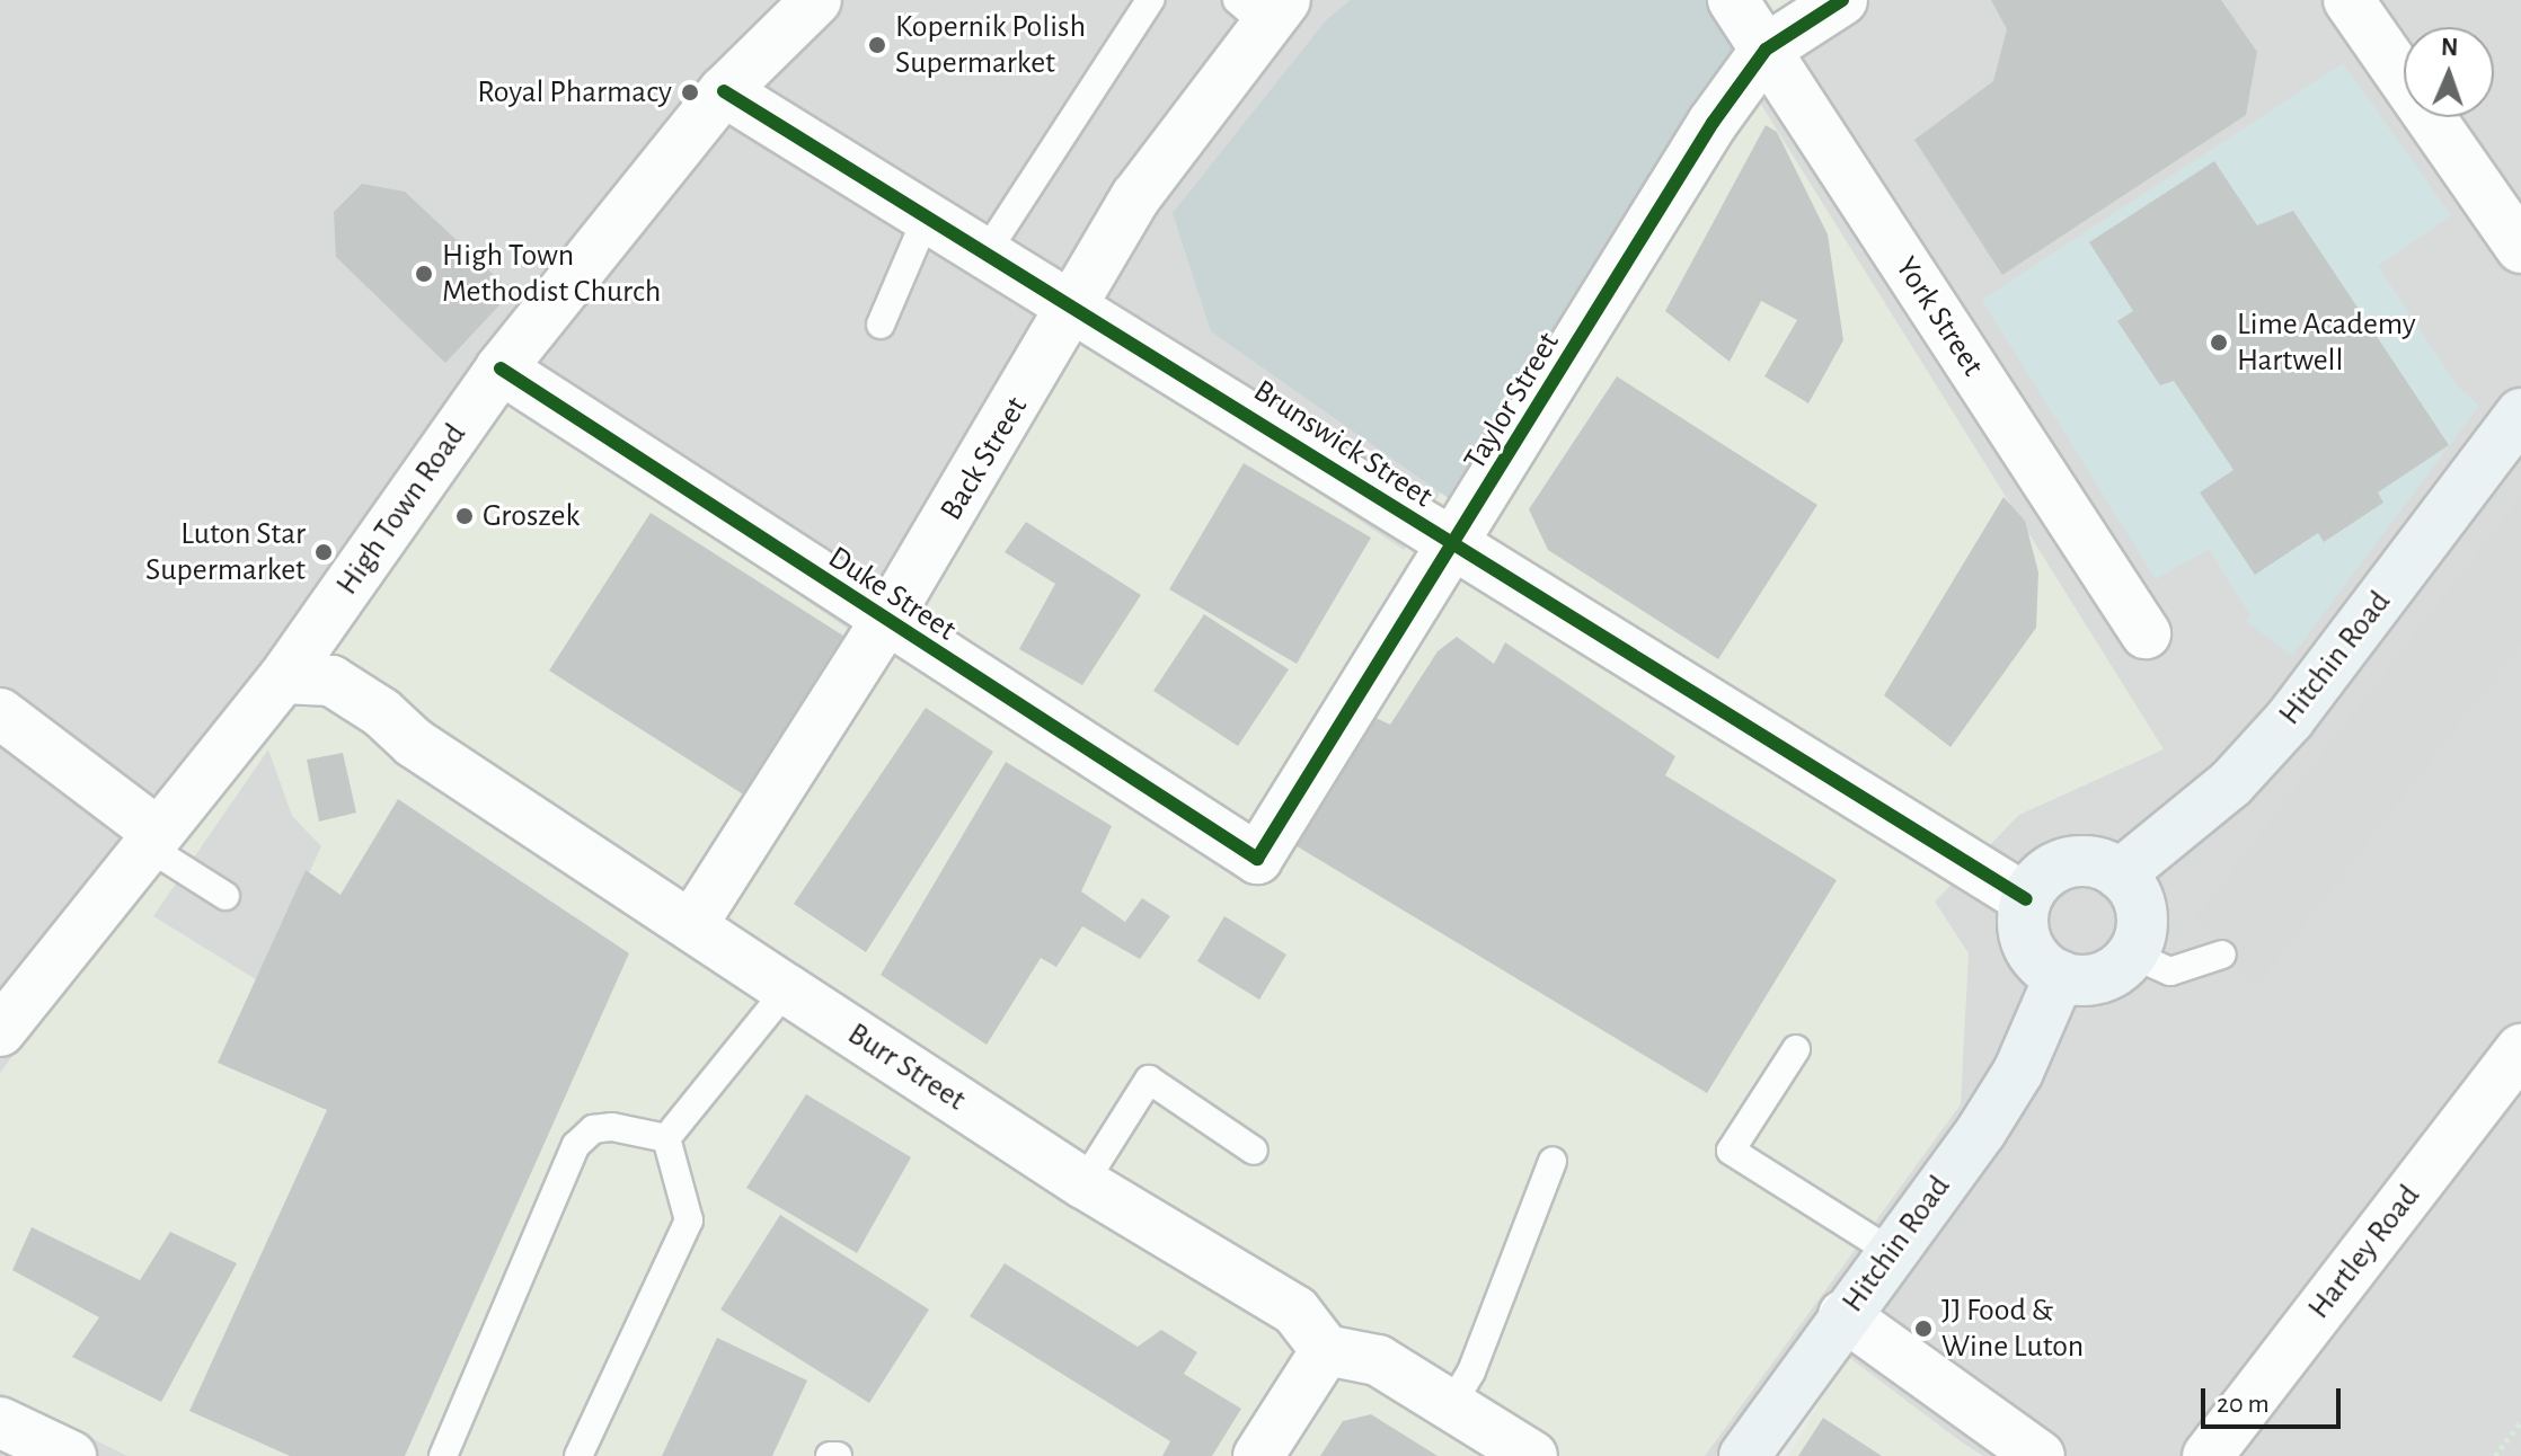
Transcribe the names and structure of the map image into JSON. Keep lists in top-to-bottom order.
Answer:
{
  "streets": {
    "street": [
      "York Street",
      "Taylor Street",
      "Brunswick Street",
      "Back Street",
      "High Town Road",
      "Duke Street",
      "Hitchin Road",
      "Burr Street",
      "Hartley Road"
    ]
  },
  "crossings": [
    ["York Street", "Taylor Street"],
    ["Taylor Street", "Brunswick Street"],
    ["Taylor Street", "Duke Street"],
    ["Brunswick Street", "Back Street"],
    ["Brunswick Street", "High Town Road"],
    ["Brunswick Street", "Hitchin Road"],
    ["Back Street", "Duke Street"],
    ["Back Street", "Burr Street"],
    ["High Town Road", "Duke Street"],
    ["High Town Road", "Burr Street"]
  ],
  "places": [
    "Kopernik Polish Supermarket",
    "Royal Pharmacy",
    "High Town Methodist Church",
    "Lime Academy Hartwell",
    "Groszek",
    "Luton Star Supermarket",
    "JJ Food & Wine Luton"
  ],
  "scale_bar": "20 m",
  "north": "top"
}
